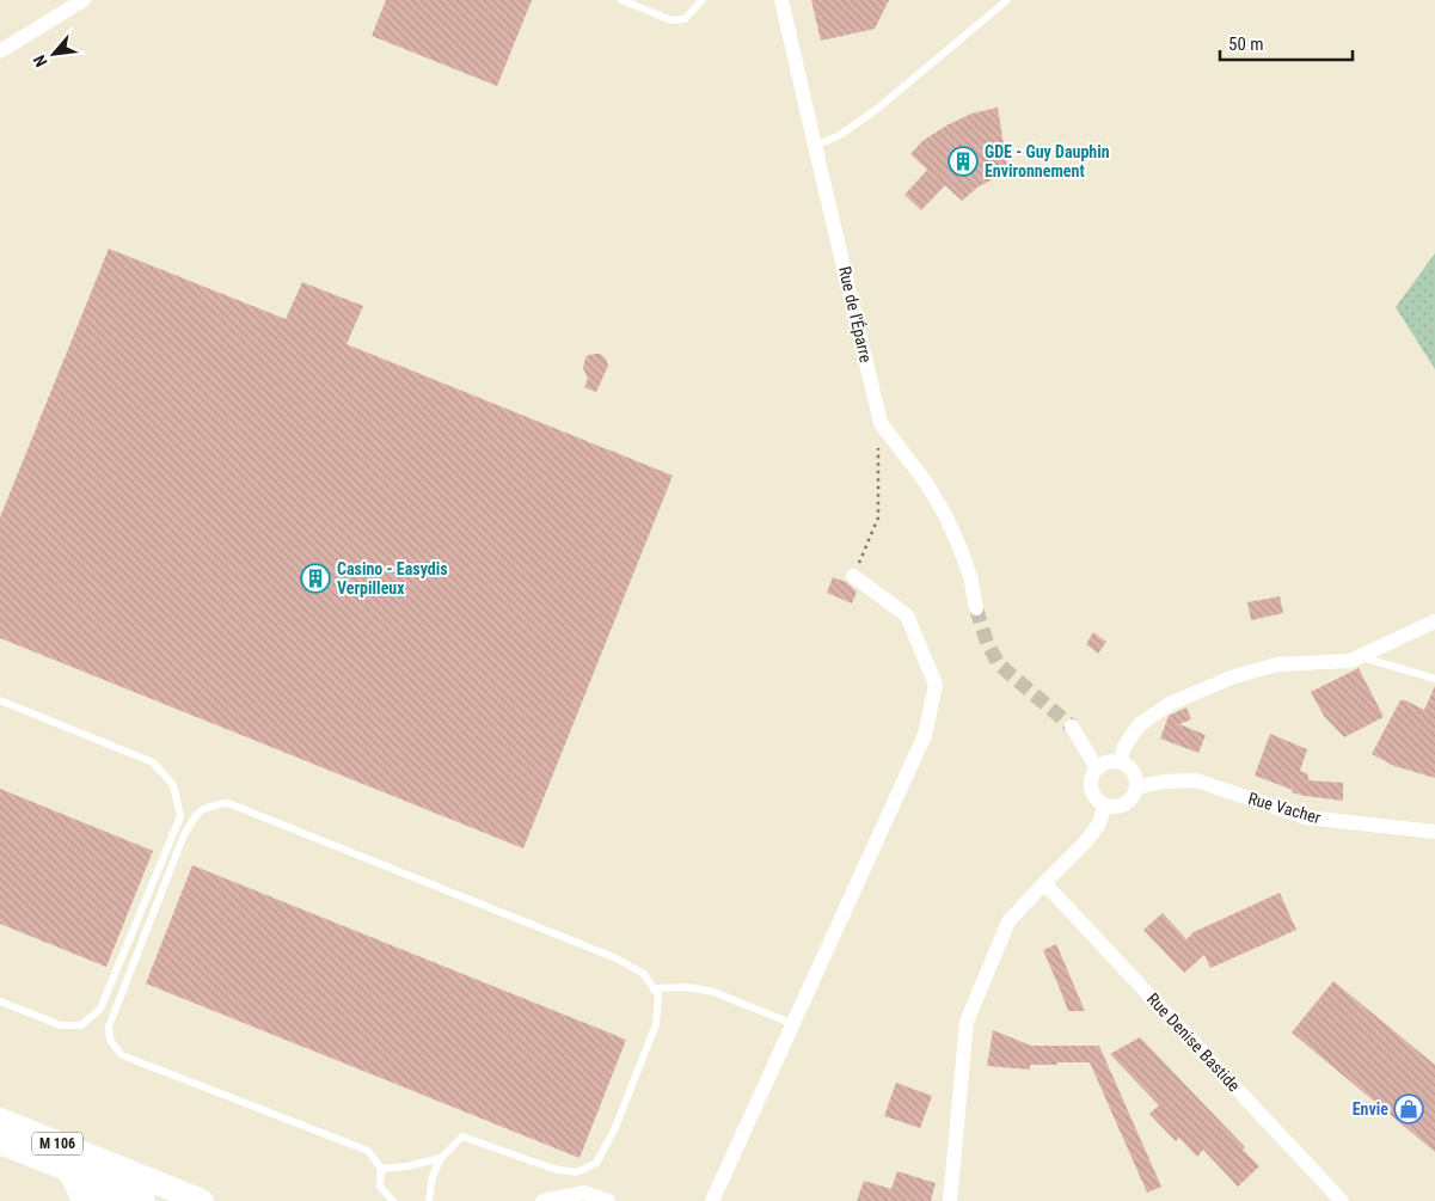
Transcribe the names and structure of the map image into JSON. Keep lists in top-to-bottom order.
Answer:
{
  "streets": {
    "main road": ["M 106"],
    "street": ["Rue de l'Éparre", "Rue Vacher", "Rue Denise Bastide"]
  },
  "places": {
    "building": ["GDE - Guy Dauphin Environnement", "Casino - Easydis Verpilleux"],
    "shop": ["Envie"]
  },
  "scale_bar": "50 m",
  "north": "bottom left"
}
